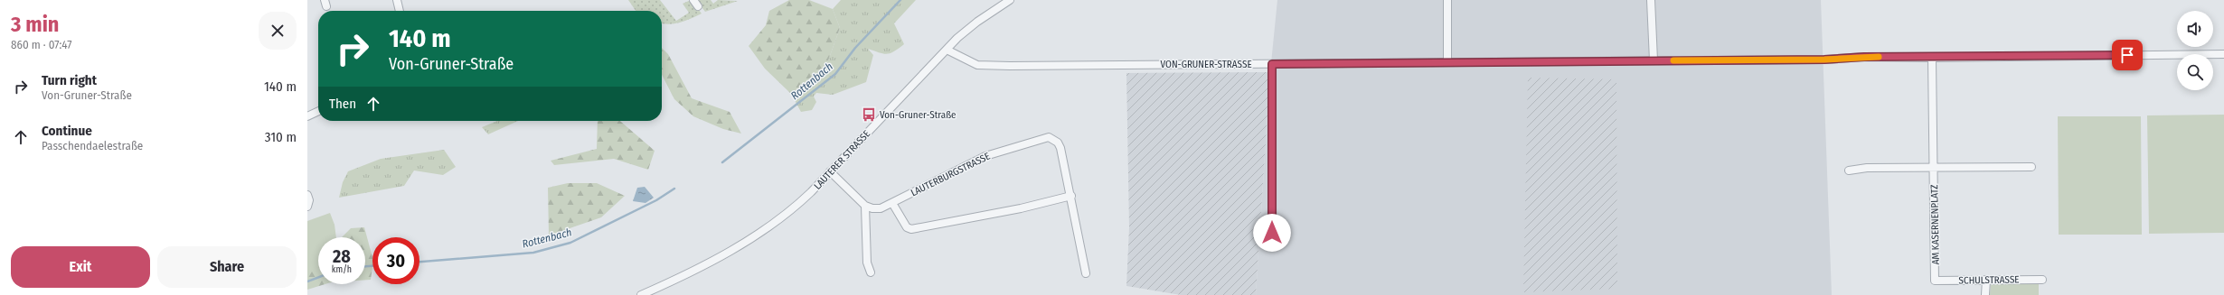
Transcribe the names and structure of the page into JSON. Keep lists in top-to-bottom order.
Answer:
{
  "streets": {
    "street": [
      "VON-GRUNER-STRASSE",
      "LAUTERER STRASSE",
      "LAUTERBURGSTRASSE",
      "AM KASERNENPLATZ",
      "SCHULSTRASSE"
    ]
  },
  "crossings": [
    ["VON-GRUNER-STRASSE", "LAUTERER STRASSE"],
    ["VON-GRUNER-STRASSE", "AM KASERNENPLATZ"],
    ["AM KASERNENPLATZ", "SCHULSTRASSE"]
  ],
  "water": ["Rottenbach"],
  "places": {
    "bus stop": ["Von-Gruner-Straße"]
  },
  "page": {
    "heading": ["3 min", "860 m · 07:47"],
    "turn": ["140 m", "Von-Gruner-Straße"],
    "list": [
      {
        "name": "Turn right",
        "note": "Von-Gruner-Straße",
        "value": "140 m"
      },
      {
        "name": "Continue",
        "note": "Passchendaelestraße",
        "value": "310 m"
      }
    ],
    "then": "Then",
    "speed": "28 km/h",
    "limit": "30",
    "buttons": ["Exit", "Share"]
  }
}
